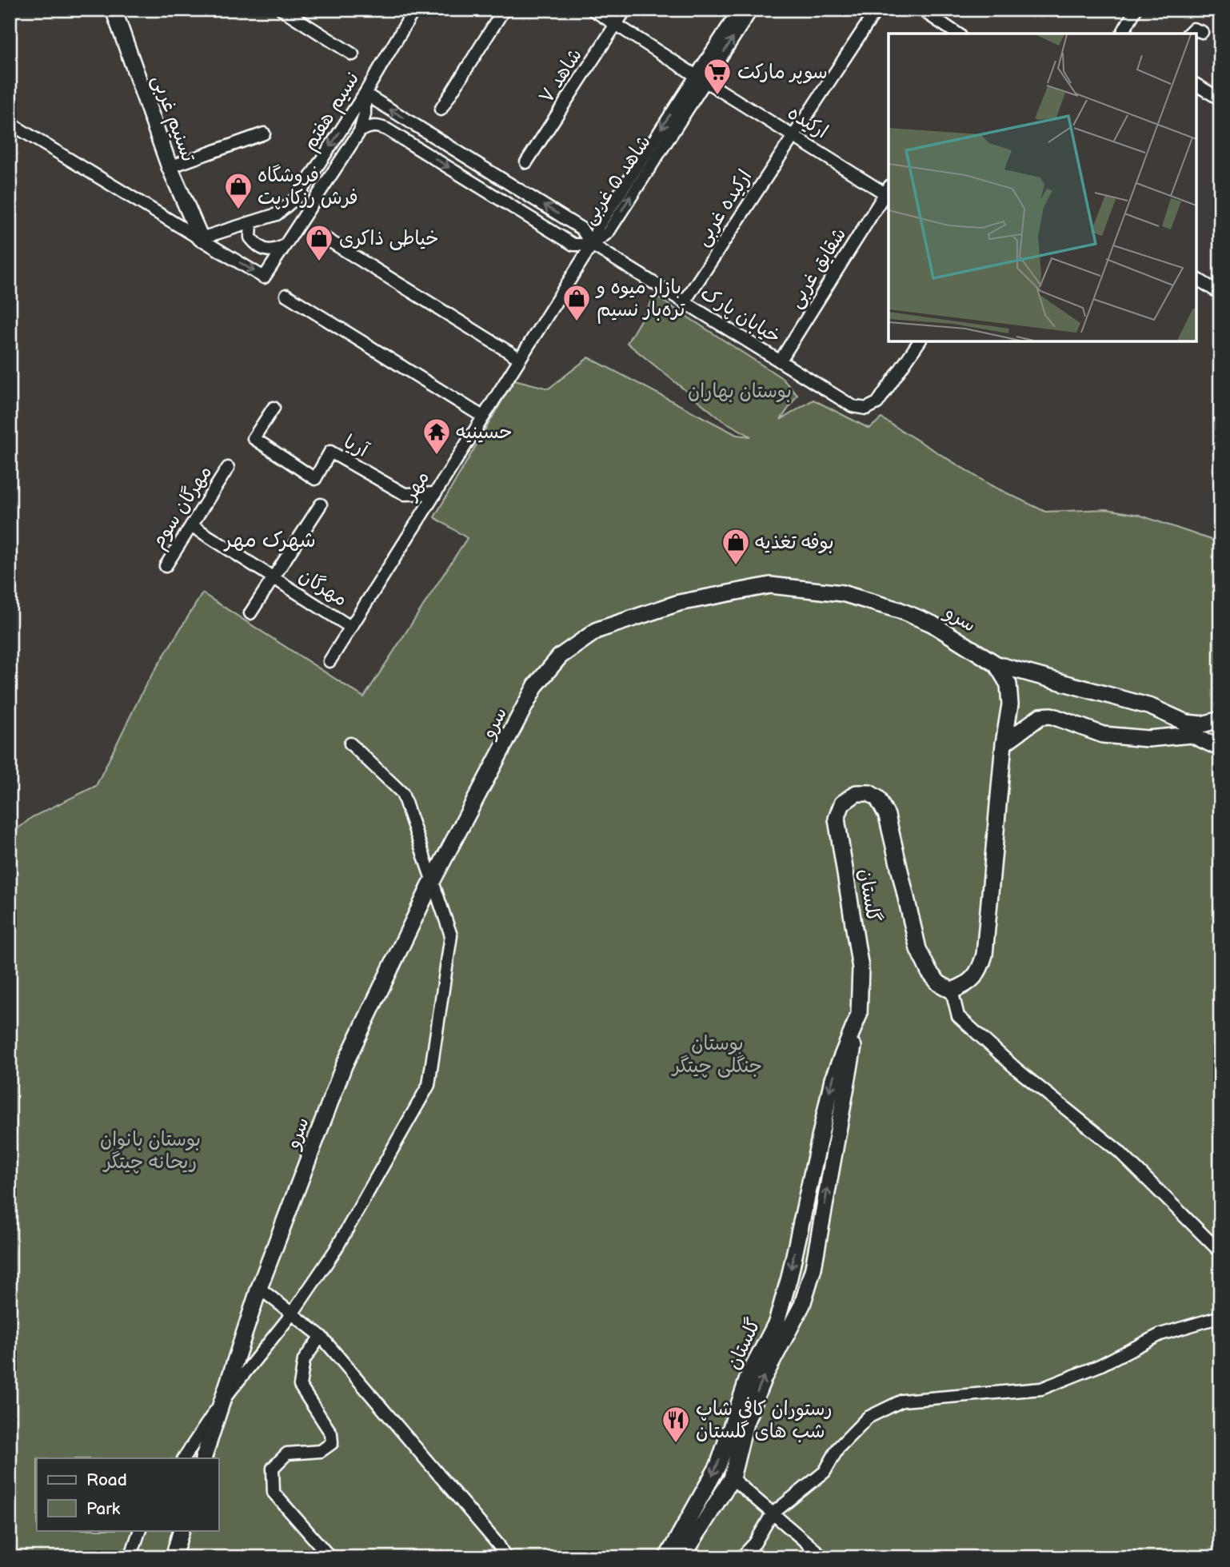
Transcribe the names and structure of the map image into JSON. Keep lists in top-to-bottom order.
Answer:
{
  "streets": {
    "street": [
      "شاهد ۷",
      "نسیم هفتم",
      "تسنیم غربی",
      "ارکیده",
      "شاهد ۵ غربی",
      "ارکیده غربی",
      "شقایق غربی",
      "خیابان پارک",
      "آریا",
      "مهر",
      "مهرگان سوم",
      "مهرگان",
      "سرو",
      "گلستان"
    ]
  },
  "crossings": [
    ["شاهد ۷", "ارکیده"],
    ["نسیم هفتم", "تسنیم غربی"],
    ["نسیم هفتم", "خیابان پارک"],
    ["ارکیده", "شاهد ۵ غربی"],
    ["ارکیده", "ارکیده غربی"],
    ["ارکیده", "شقایق غربی"],
    ["شاهد ۵ غربی", "خیابان پارک"],
    ["شاهد ۵ غربی", "مهر"],
    ["ارکیده غربی", "خیابان پارک"],
    ["شقایق غربی", "خیابان پارک"],
    ["خیابان پارک", "مهر"],
    ["آریا", "مهر"],
    ["مهر", "مهرگان"],
    ["مهرگان سوم", "مهرگان"]
  ],
  "districts": ["شهرک مهر"],
  "parks": ["بوستان بهاران", "بوستان جنگلی چیتگر", "بوستان بانوان ریحانه چیتگر"],
  "places": {
    "supermarket": ["سوپر مارکت"],
    "shop": [
      "فروشگاه فرش رزکارپت",
      "خیاطی ذاکری",
      "بازار میوه و تره‌بار نسیم",
      "بوفه تغذیه"
    ],
    "temple": ["حسینیه"],
    "restaurant": ["رستوران کافی شاپ شب های گلستان"]
  },
  "legend": ["Road", "Park"]
}
